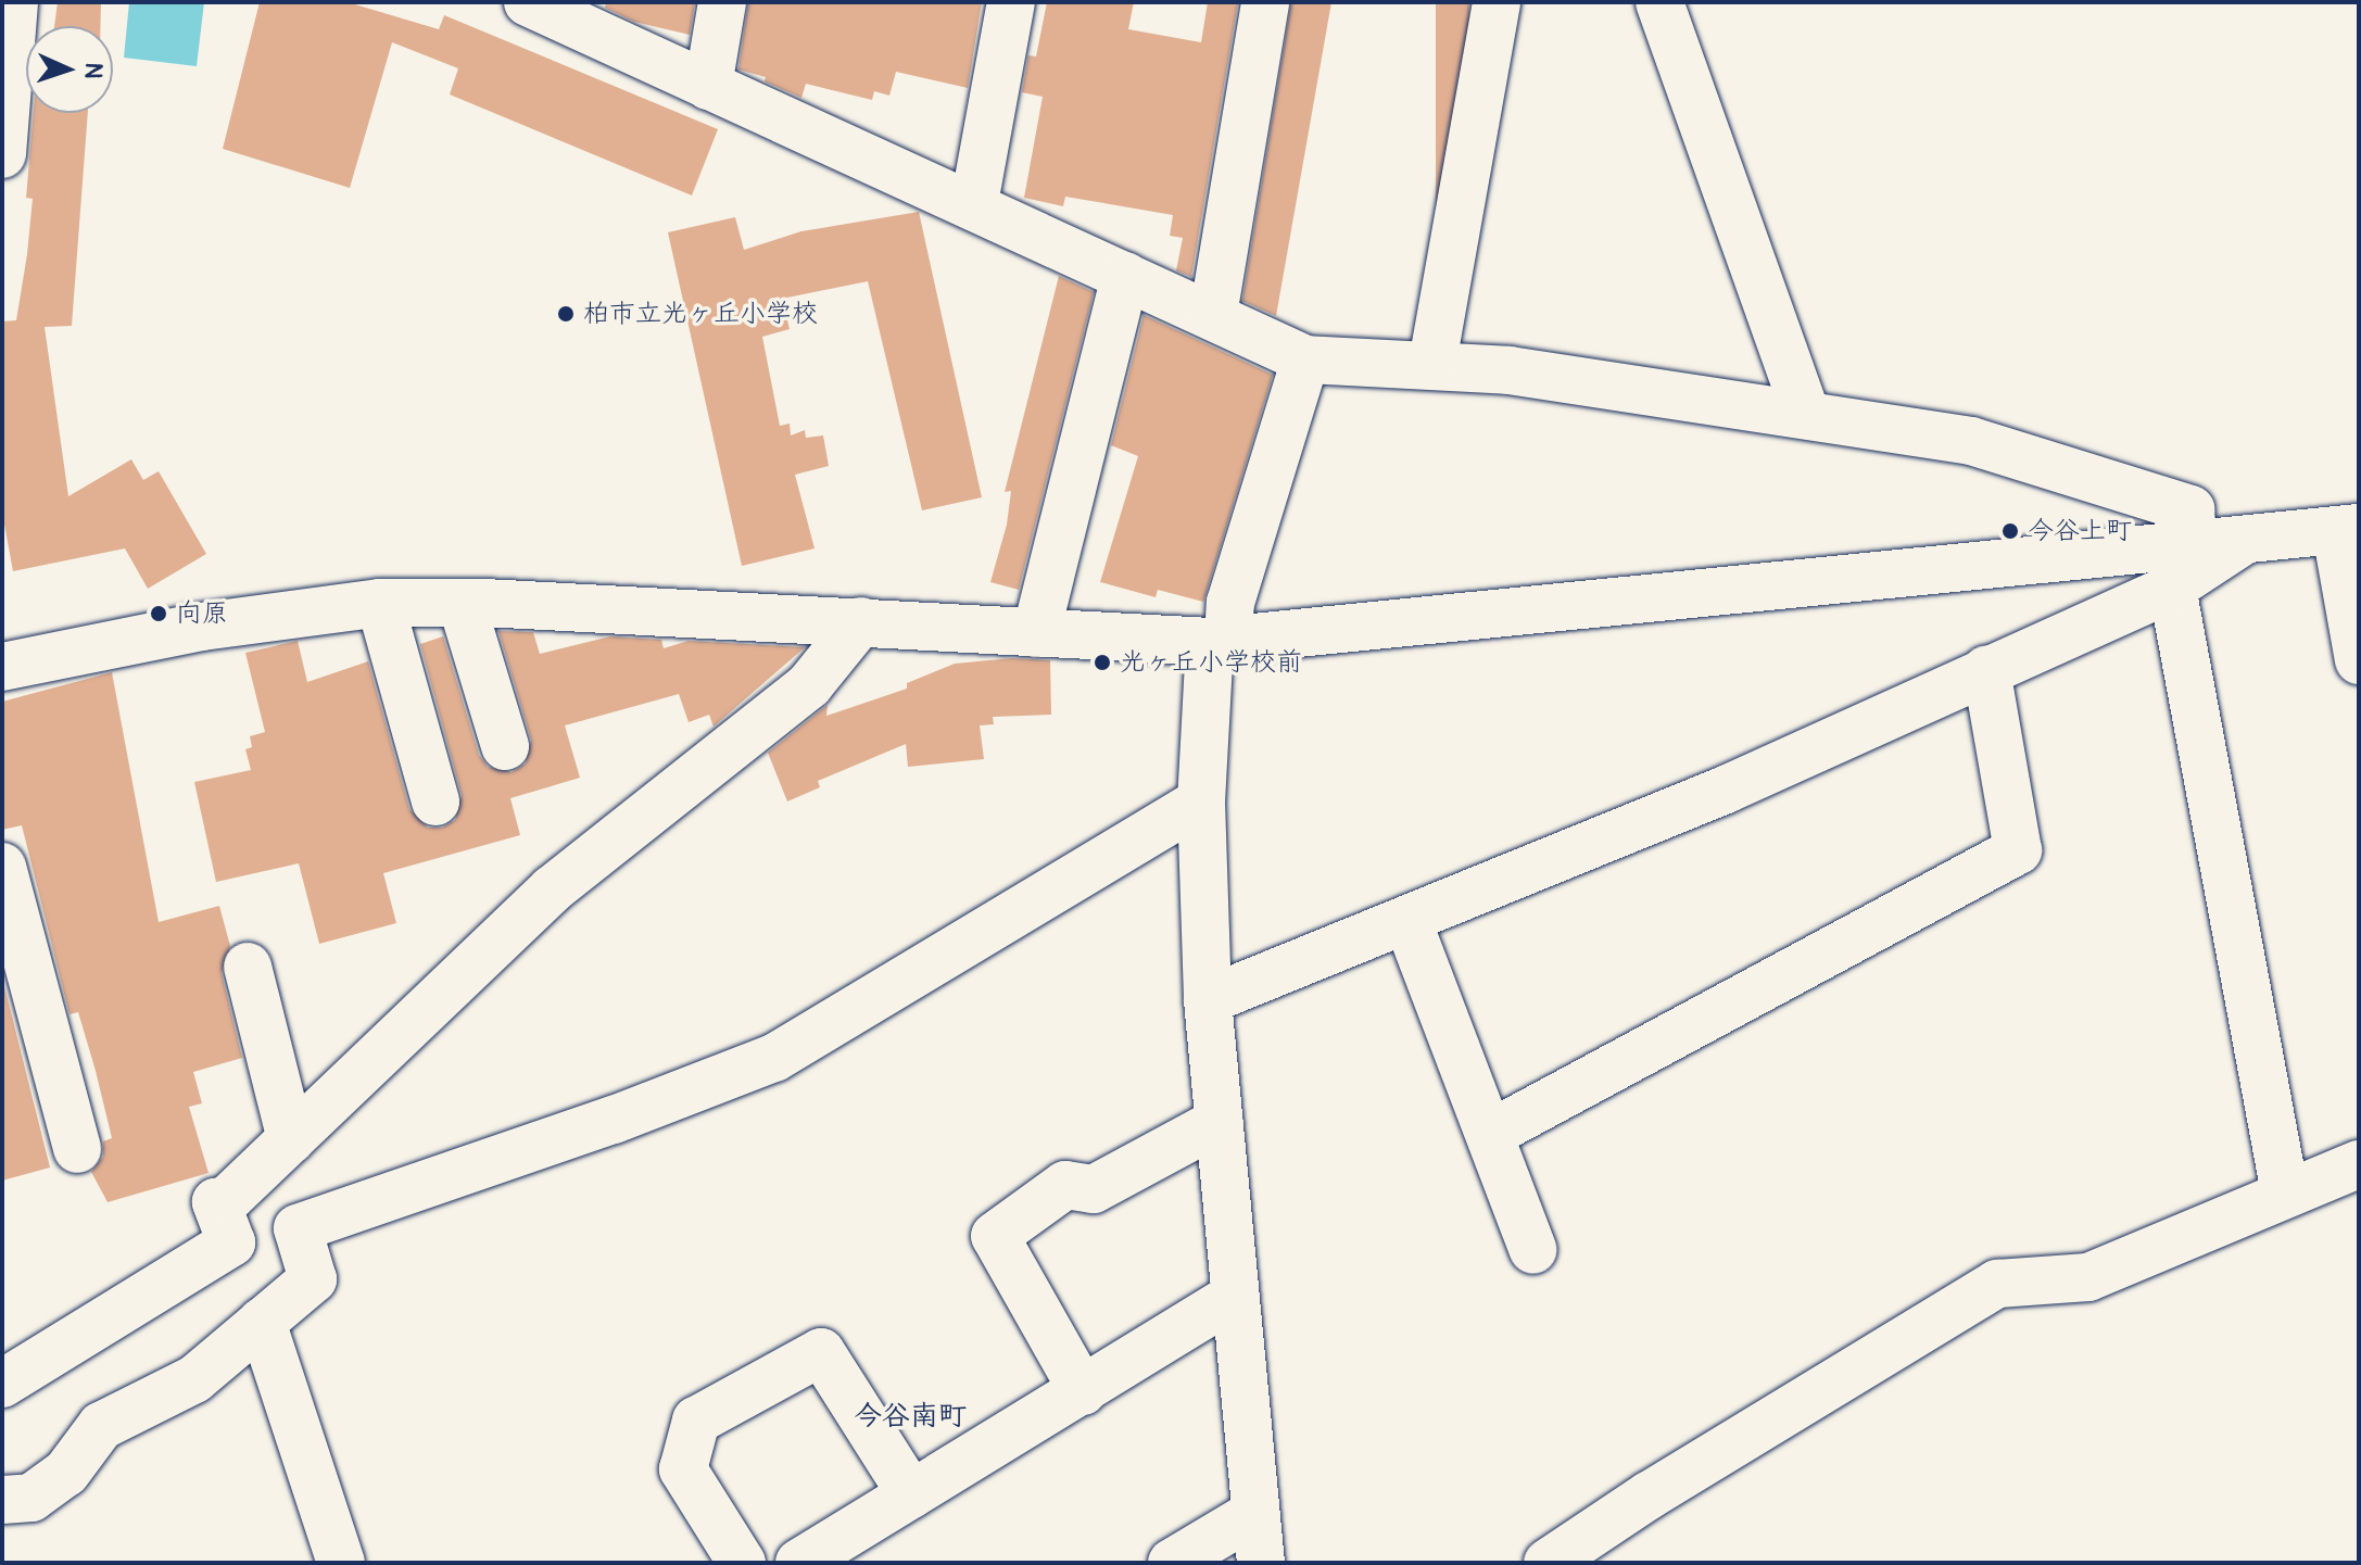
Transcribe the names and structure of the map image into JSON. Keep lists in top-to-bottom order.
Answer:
{
  "districts": ["今谷南町"],
  "places": [
    "柏市立光ヶ丘小学校",
    "今谷上町",
    "向原",
    "光ヶ丘小学校前"
  ],
  "north": "right"
}
